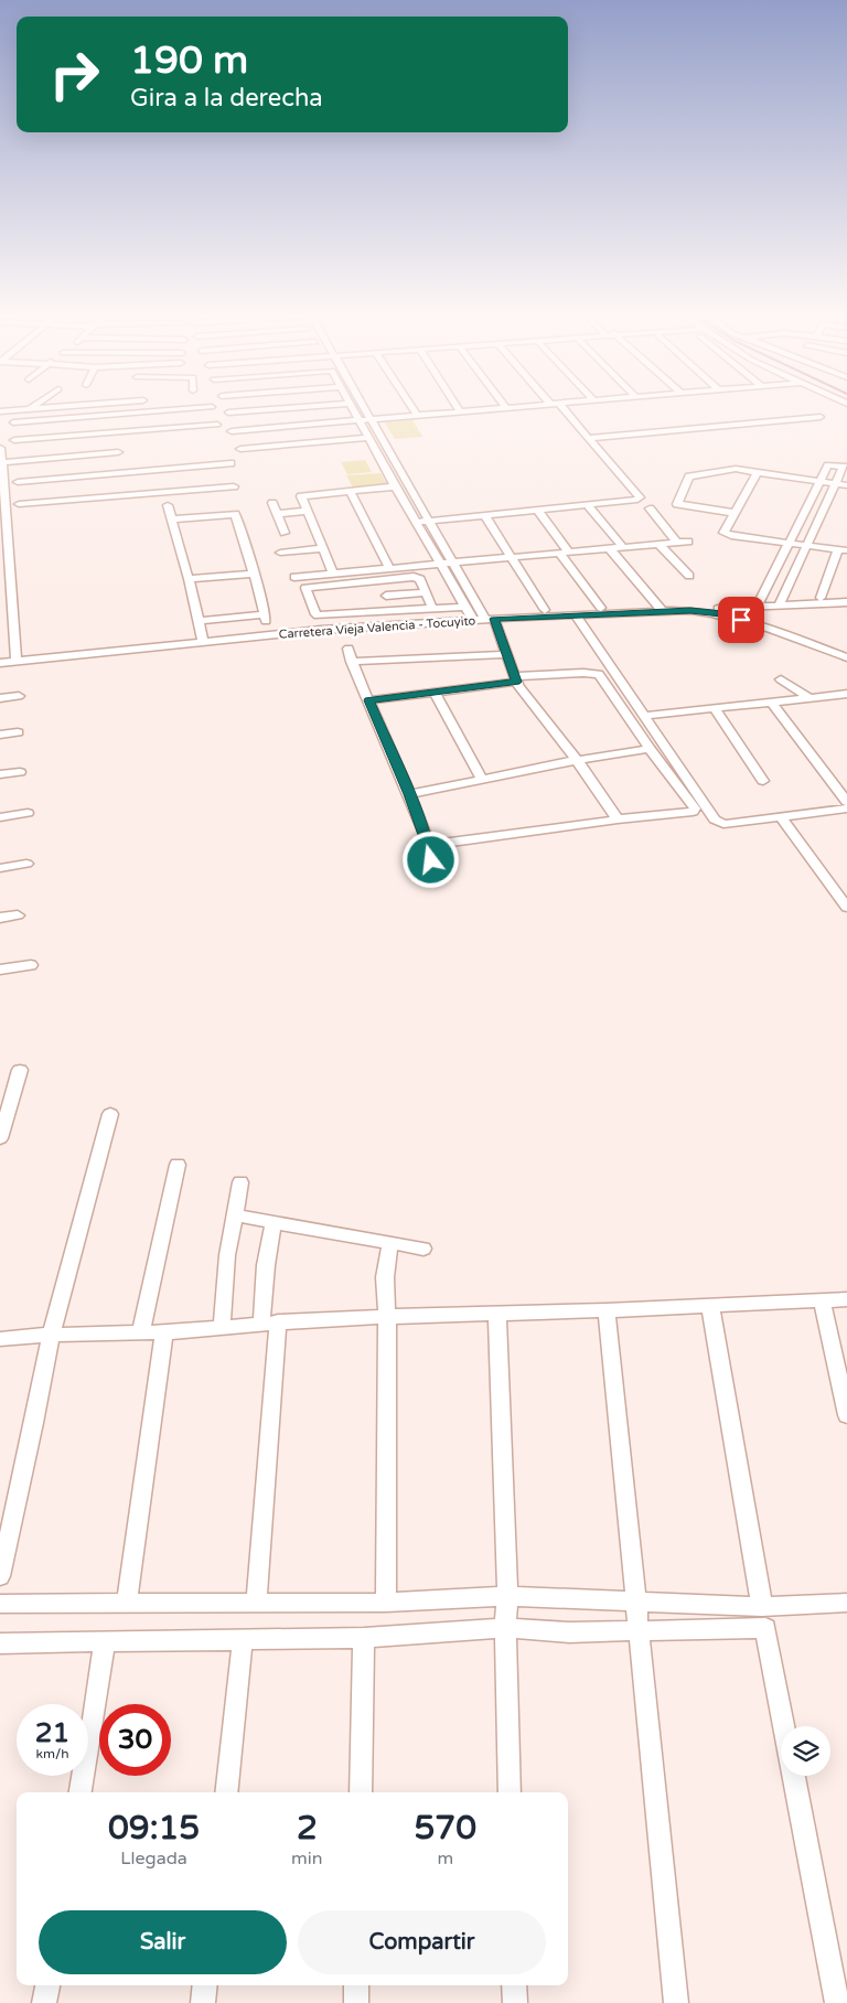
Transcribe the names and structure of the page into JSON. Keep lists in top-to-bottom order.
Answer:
{
  "streets": {
    "street": ["Carretera Vieja Valencia - Tocuyito"]
  },
  "page": {
    "turn": ["190 m", "Gira a la derecha"],
    "speed": "21 km/h",
    "limit": "30",
    "eta": [
      "09:15",
      "Llegada",
      "2",
      "min",
      "570",
      "m"
    ],
    "buttons": ["Salir", "Compartir"]
  }
}
